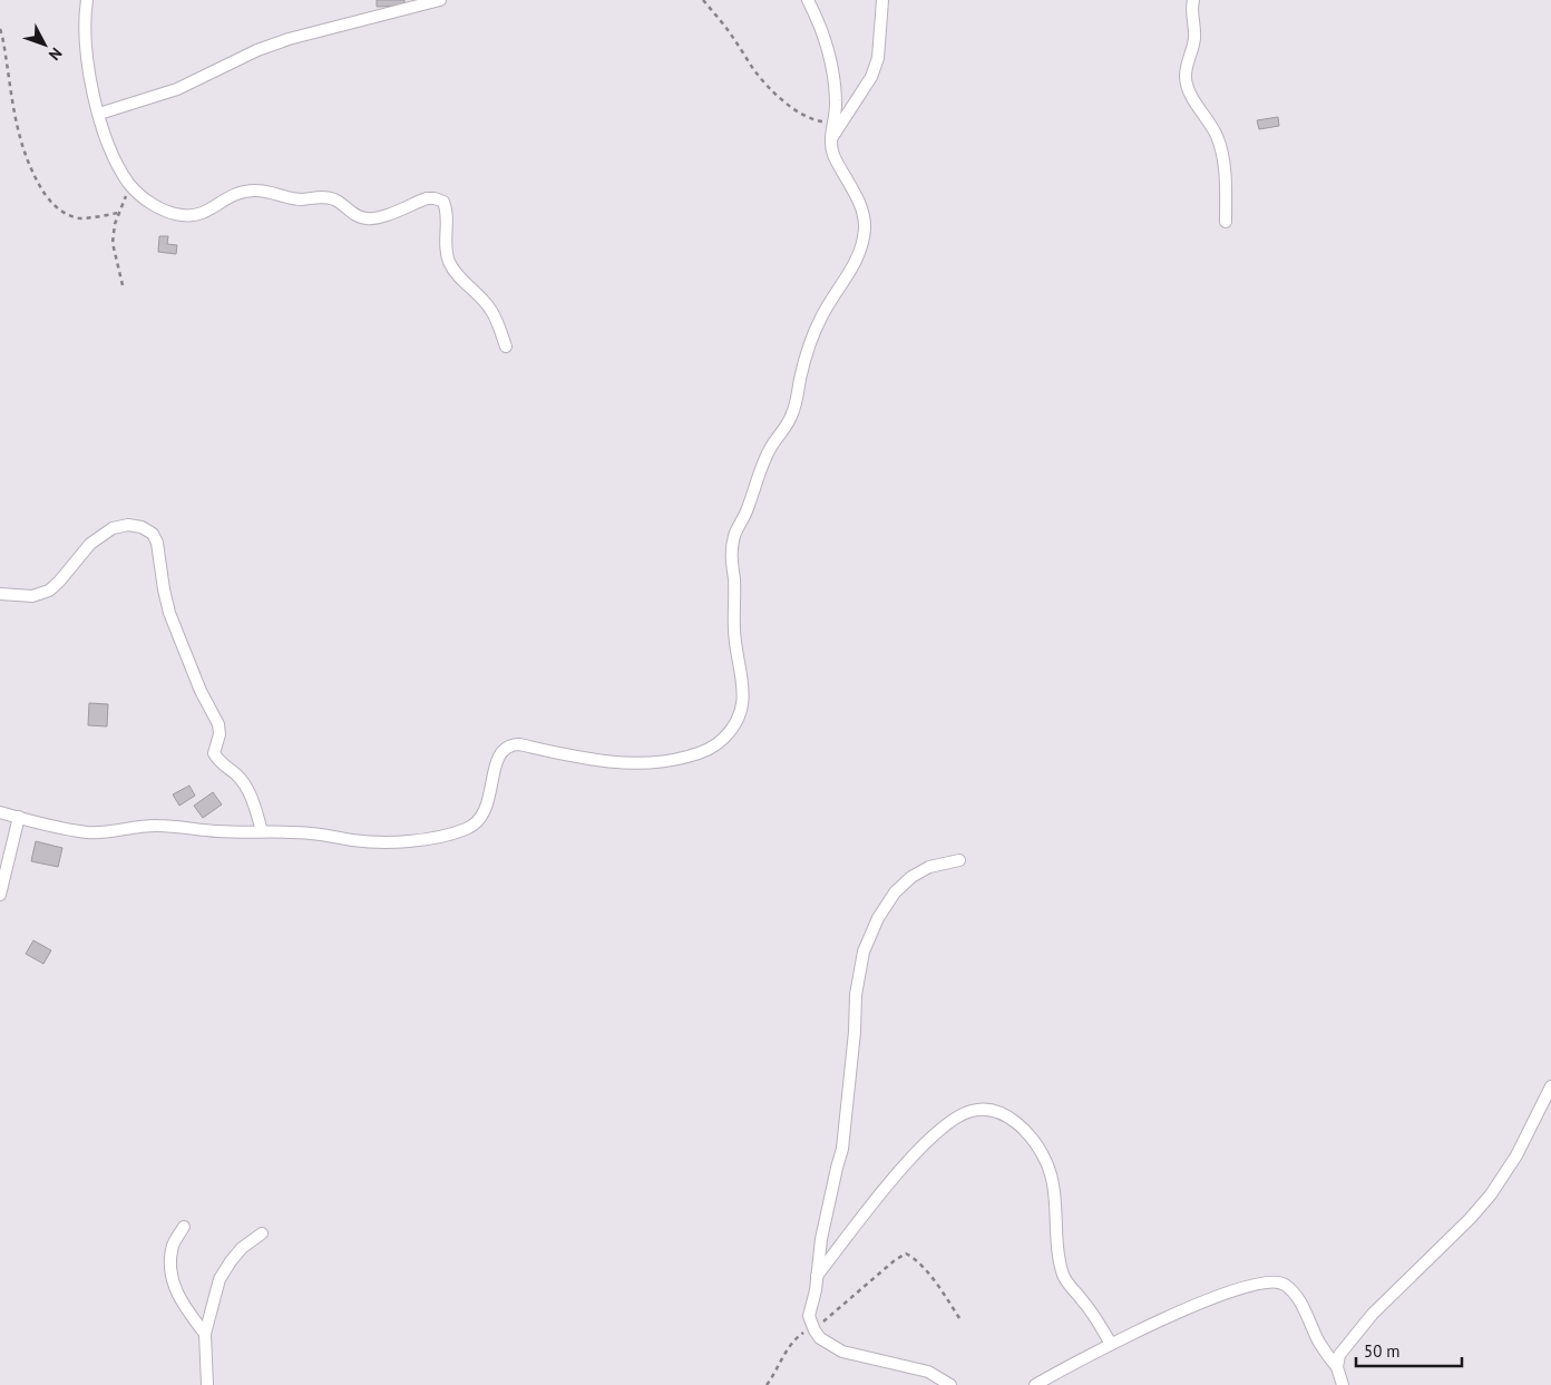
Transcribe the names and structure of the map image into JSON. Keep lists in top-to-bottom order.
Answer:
{
  "scale_bar": "50 m",
  "north": "bottom right"
}
